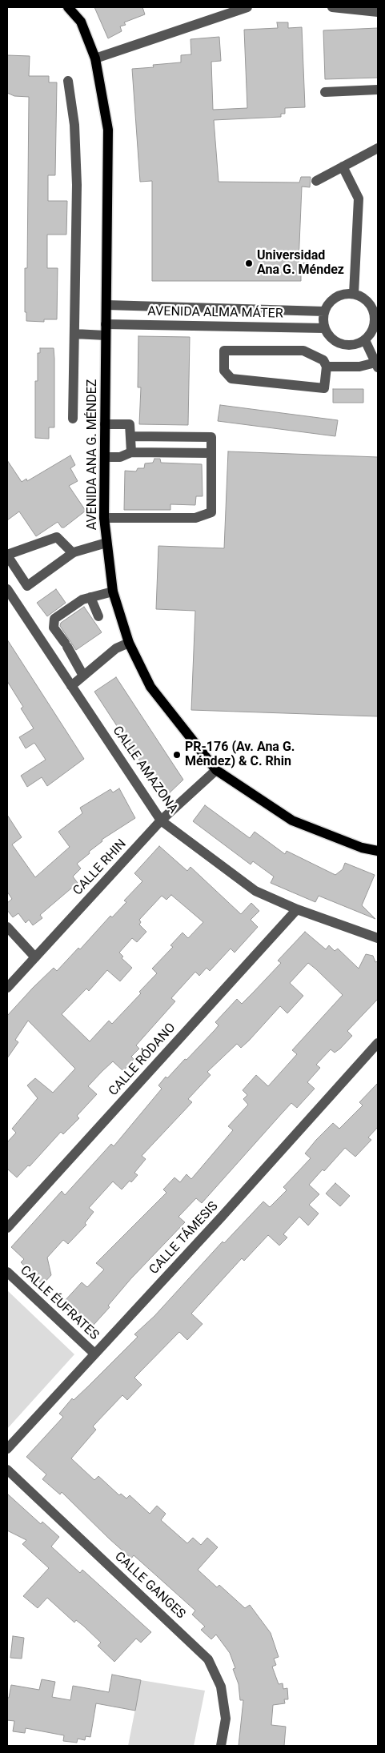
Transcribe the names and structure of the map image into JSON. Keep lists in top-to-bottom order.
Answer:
{
  "streets": {
    "main road": ["AVENIDA ANA G. MÉNDEZ"],
    "street": [
      "AVENIDA ALMA MÁTER",
      "CALLE AMAZONA",
      "CALLE RHIN",
      "CALLE RÓDANO",
      "CALLE TÁMESIS",
      "CALLE ÉUFRATES",
      "CALLE GANGES"
    ]
  },
  "crossings": [
    ["AVENIDA ALMA MÁTER", "AVENIDA ANA G. MÉNDEZ"],
    ["AVENIDA ANA G. MÉNDEZ", "CALLE RHIN"],
    ["CALLE AMAZONA", "CALLE RHIN"],
    ["CALLE AMAZONA", "CALLE RÓDANO"],
    ["CALLE TÁMESIS", "CALLE ÉUFRATES"]
  ],
  "places": ["Universidad Ana G. Méndez", "PR-176 (Av. Ana G. Méndez) & C. Rhin"]
}
